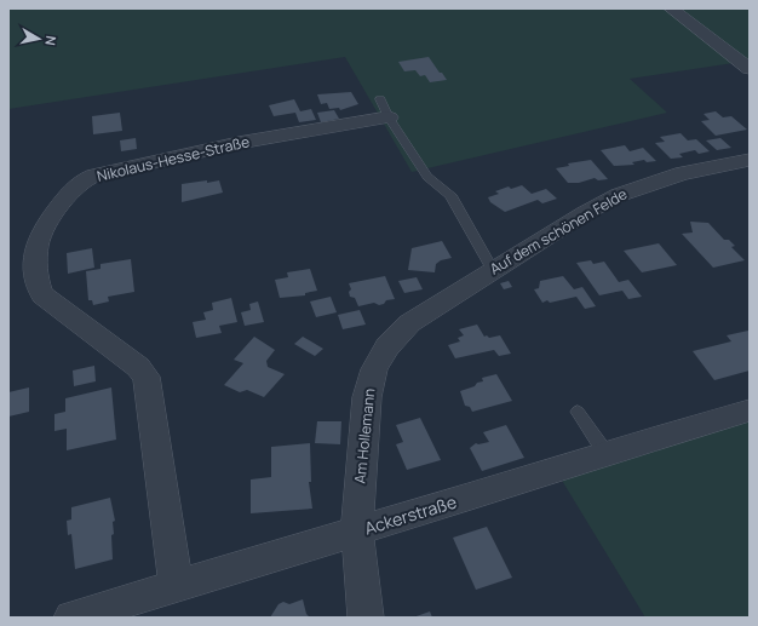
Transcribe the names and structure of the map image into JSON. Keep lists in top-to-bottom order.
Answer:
{
  "streets": {
    "street": [
      "Nikolaus-Hesse-Straße",
      "Auf dem schönen Felde",
      "Am Hollemann",
      "Ackerstraße"
    ]
  },
  "crossings": [
    ["Nikolaus-Hesse-Straße", "Ackerstraße"],
    ["Auf dem schönen Felde", "Am Hollemann"],
    ["Am Hollemann", "Ackerstraße"]
  ],
  "north": "right"
}
